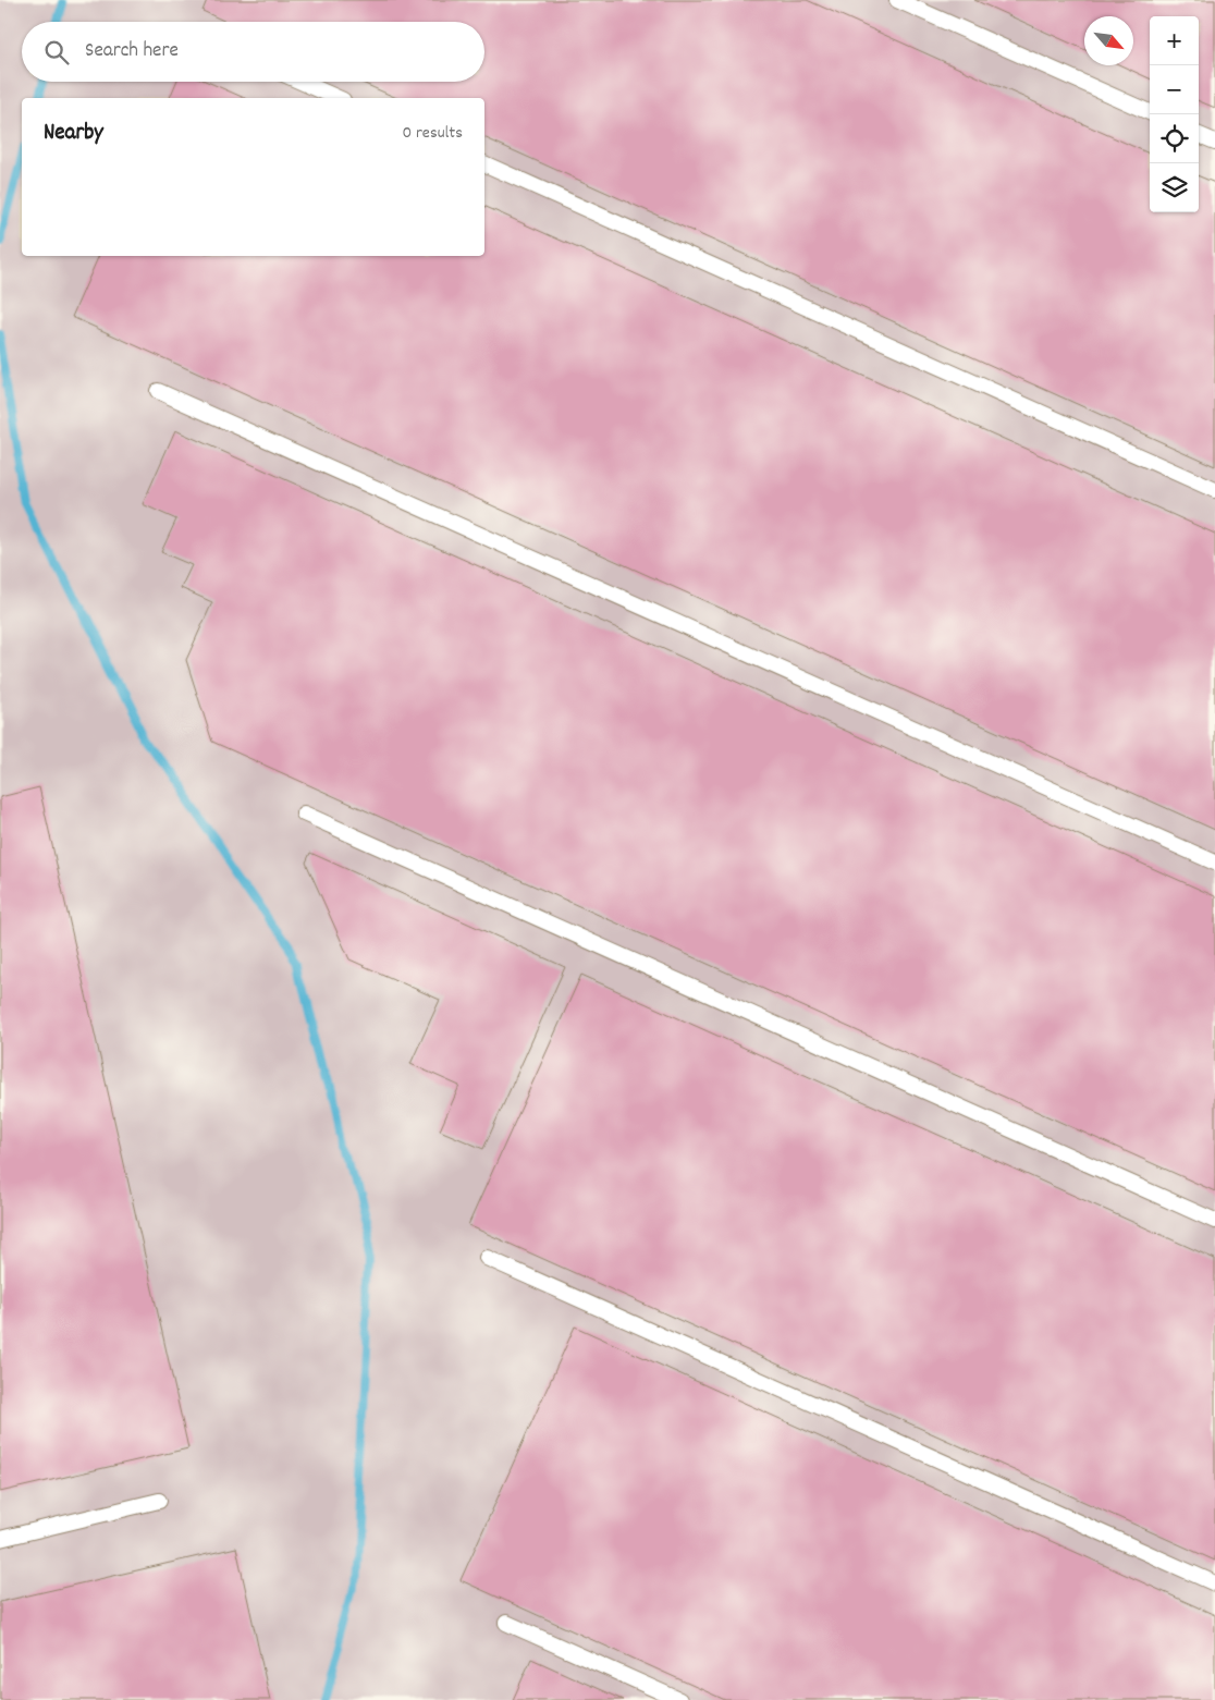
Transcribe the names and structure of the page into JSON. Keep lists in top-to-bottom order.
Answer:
{
  "north": "bottom right",
  "page": {
    "map_buttons": ["+", "−"],
    "search": "Search here",
    "heading": ["Nearby", "0 results"]
  }
}
